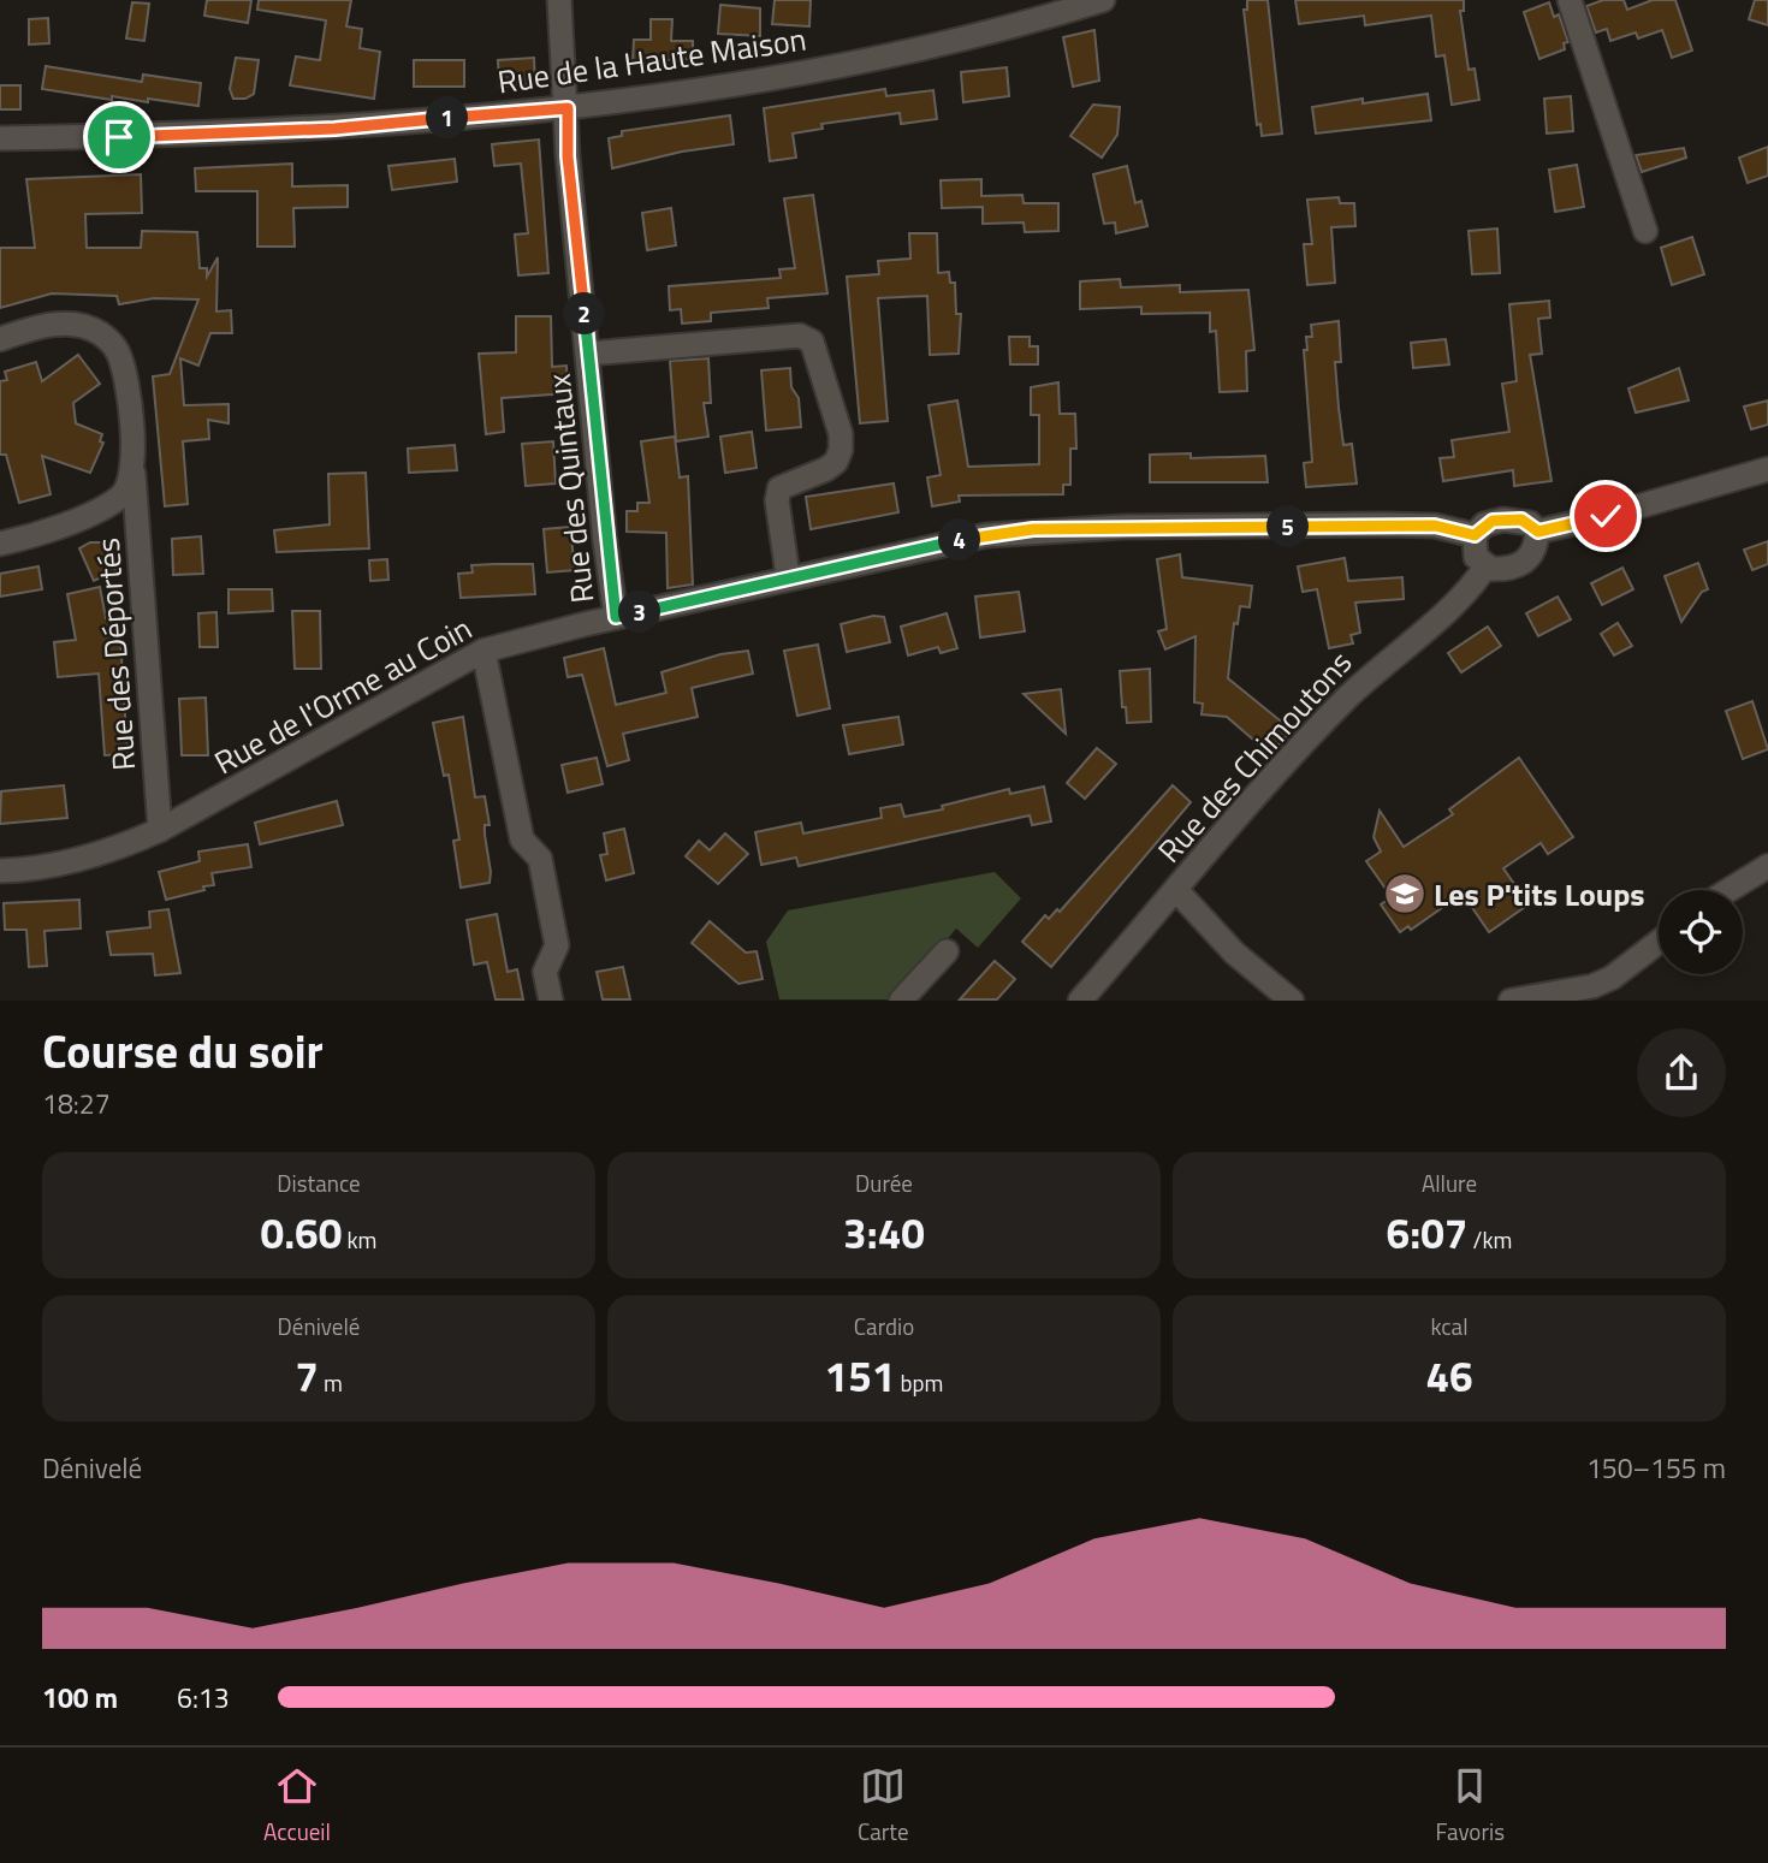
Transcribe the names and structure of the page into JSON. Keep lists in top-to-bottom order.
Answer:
{
  "streets": {
    "street": [
      "Rue de la Haute Maison",
      "Rue des Quintaux",
      "Rue des Déportés",
      "Rue de l'Orme au Coin",
      "Rue des Chimoutons"
    ]
  },
  "crossings": [
    ["Rue de la Haute Maison", "Rue des Quintaux"],
    ["Rue des Quintaux", "Rue de l'Orme au Coin"],
    ["Rue des Déportés", "Rue de l'Orme au Coin"],
    ["Rue de l'Orme au Coin", "Rue des Chimoutons"]
  ],
  "places": {
    "school or university": ["Les P'tits Loups"]
  },
  "page": {
    "pins": [
      "1",
      "2",
      "5",
      "4",
      "3"
    ],
    "heading": ["Course du soir", "18:27"],
    "stats": [
      ["Distance", "0.60 km"],
      ["Durée", "3:40"],
      ["Allure", "6:07 /km"],
      ["Dénivelé", "7 m"],
      ["Cardio", "151 bpm"],
      ["kcal", "46"]
    ],
    "chart": ["Dénivelé", "150–155 m"],
    "list": [
      {
        "name": "100 m",
        "note": "6:13"
      }
    ],
    "tabs": ["Accueil", "Carte", "Favoris"]
  }
}
